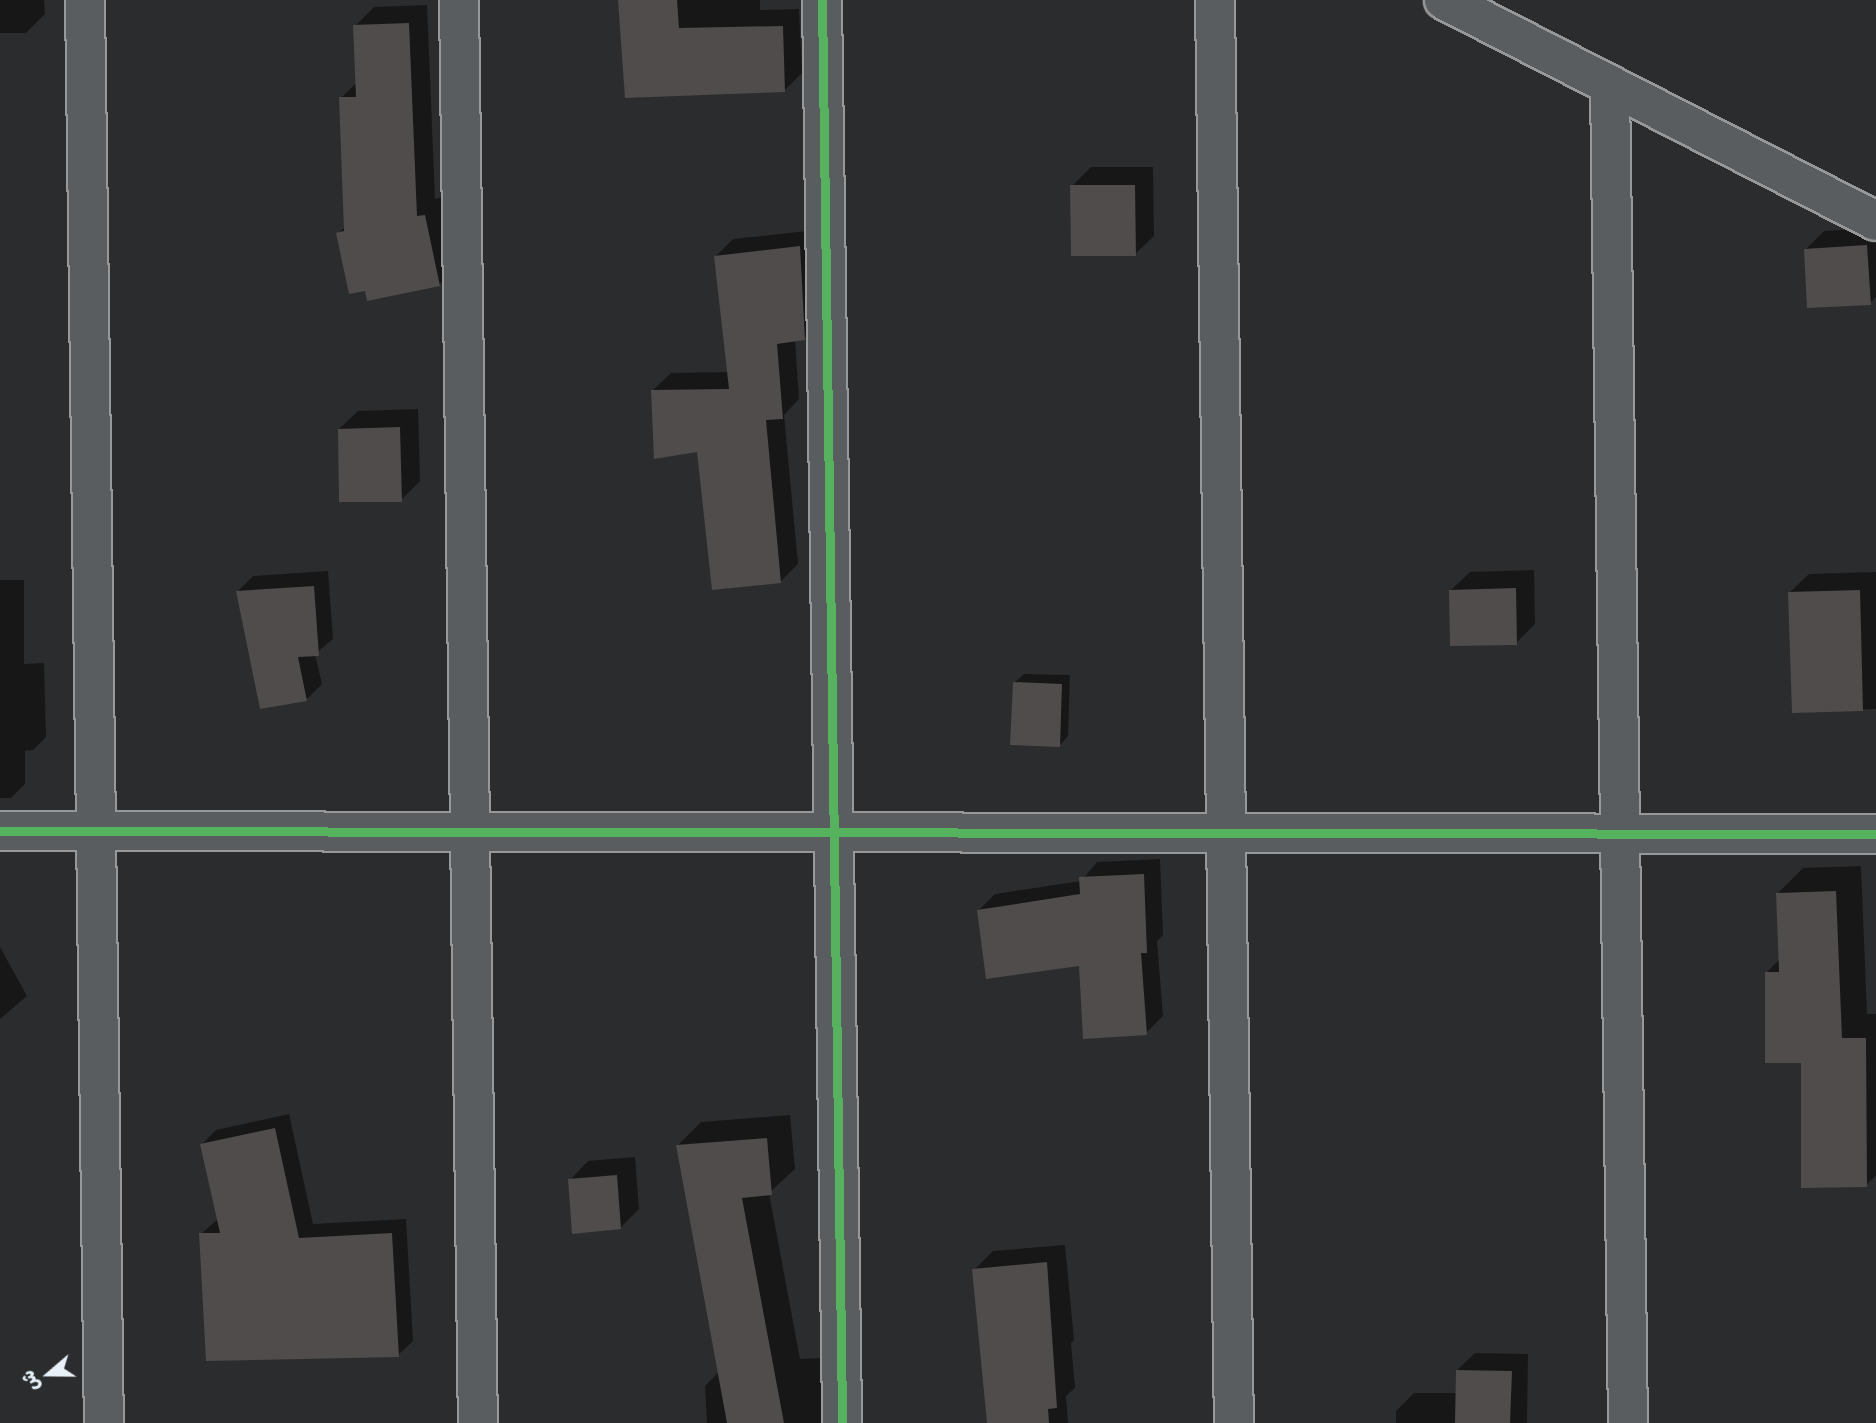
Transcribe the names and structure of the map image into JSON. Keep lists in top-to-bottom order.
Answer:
{
  "north": "left"
}
